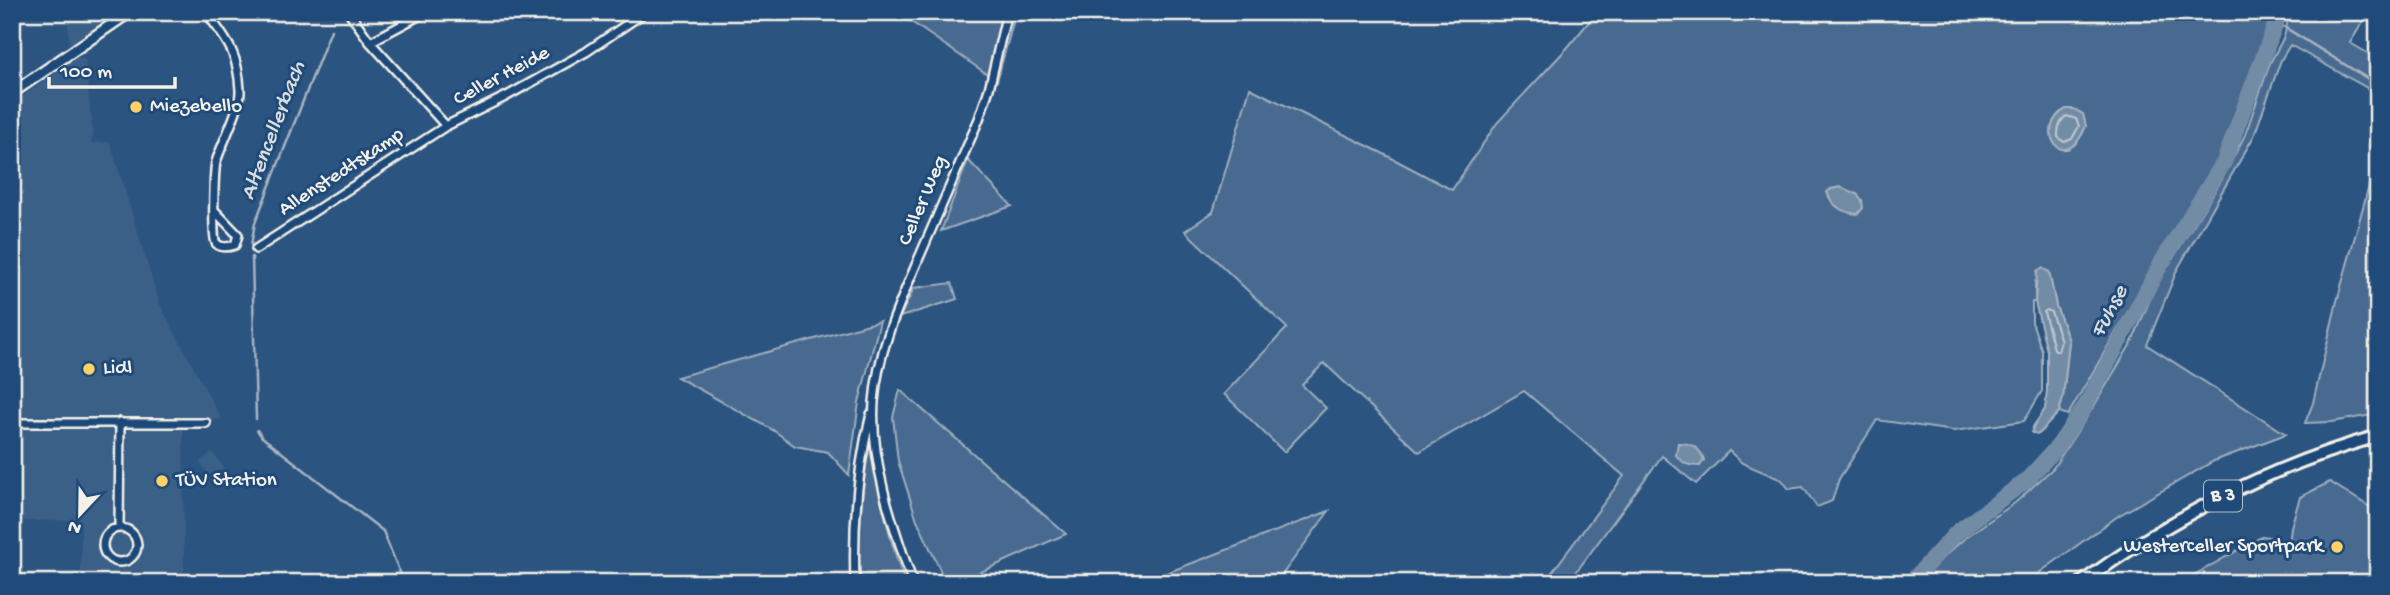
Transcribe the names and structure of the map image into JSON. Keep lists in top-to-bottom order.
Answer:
{
  "streets": {
    "highway": ["B 3"],
    "street": ["Celler Heide", "Allenstedtskamp", "Celler Weg"]
  },
  "crossings": [
    ["Celler Heide", "Allenstedtskamp"]
  ],
  "water": ["Altencellerbach", "Fuhse"],
  "places": [
    "Miezebello",
    "Lidl",
    "TÜV Station",
    "Westerceller Sportpark"
  ],
  "scale_bar": "100 m",
  "north": "bottom"
}
